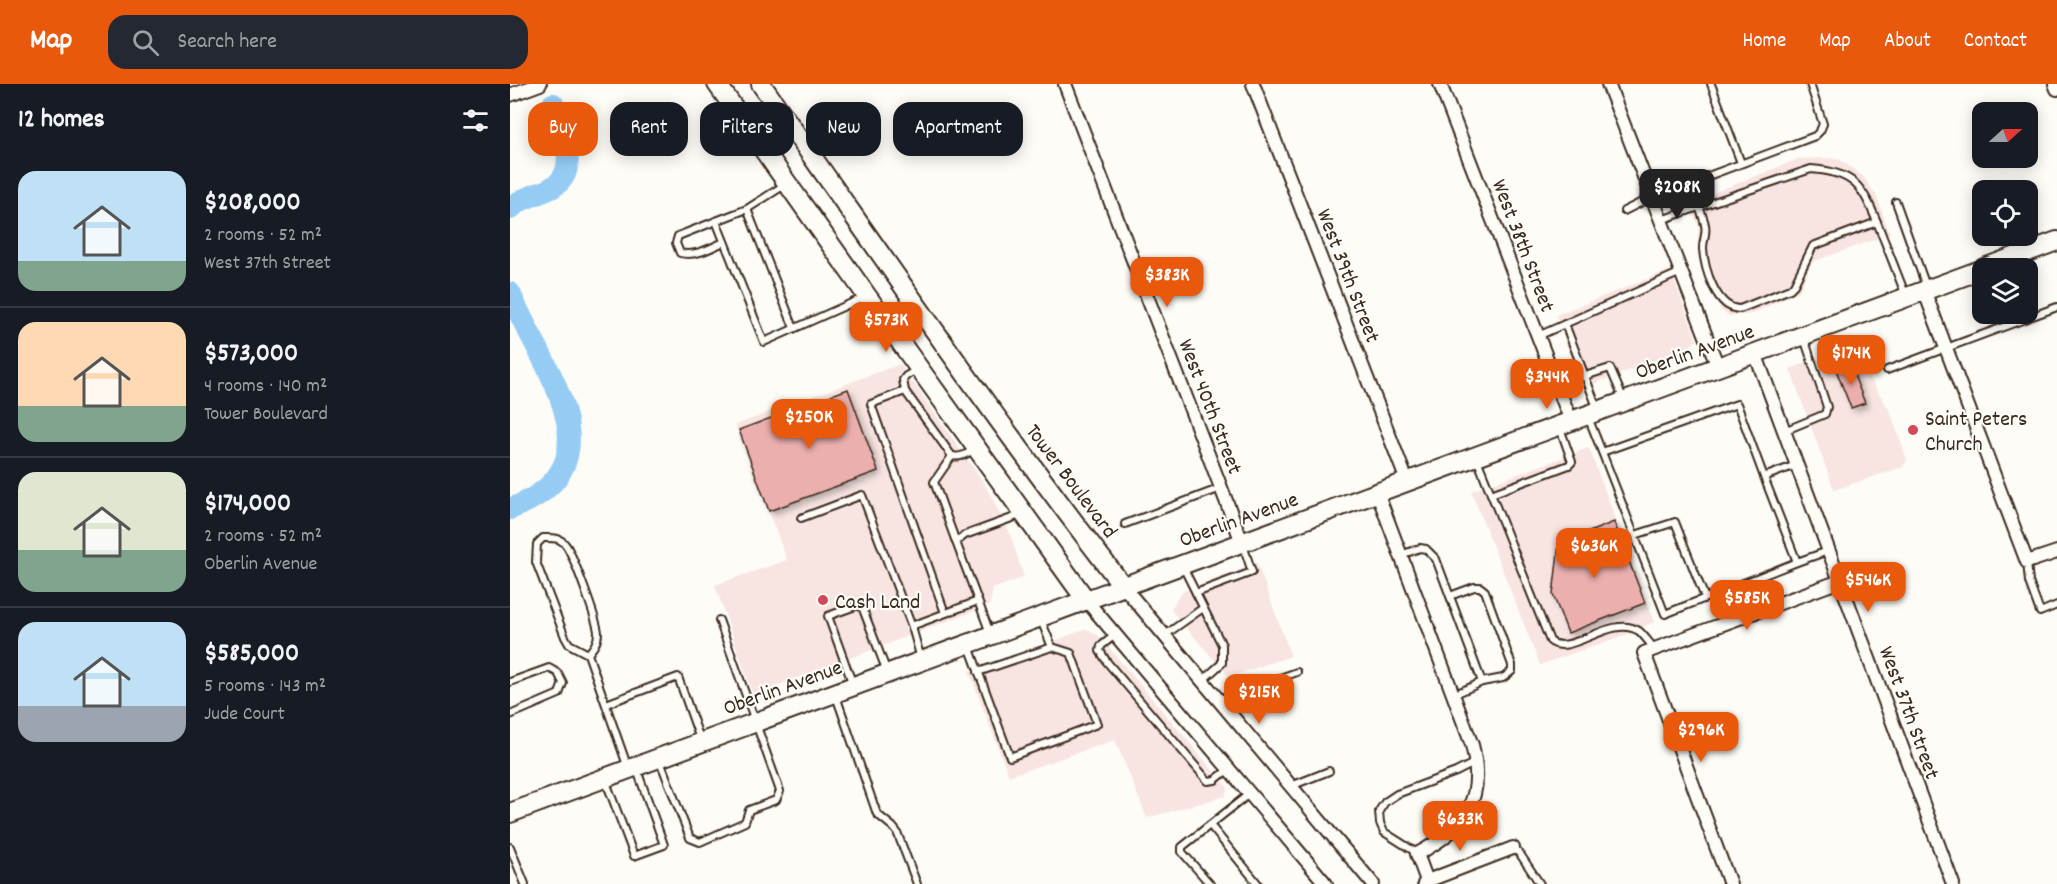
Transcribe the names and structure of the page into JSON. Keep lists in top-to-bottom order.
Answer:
{
  "streets": {
    "street": [
      "West 38th Street",
      "West 39th Street",
      "Oberlin Avenue",
      "West 40th Street",
      "Tower Boulevard",
      "West 37th Street"
    ]
  },
  "crossings": [
    ["West 38th Street", "Oberlin Avenue"],
    ["West 39th Street", "Oberlin Avenue"],
    ["Oberlin Avenue", "West 40th Street"],
    ["Oberlin Avenue", "Tower Boulevard"],
    ["Oberlin Avenue", "West 37th Street"]
  ],
  "places": ["Saint Peters Church", "Cash Land"],
  "north": "right",
  "page": {
    "header": "Map",
    "search": "Search here",
    "nav": [
      "Home",
      "Map",
      "About",
      "Contact"
    ],
    "heading": "12 homes",
    "chip": [
      "Buy",
      "Rent",
      "Filters",
      "New",
      "Apartment"
    ],
    "list": [
      {
        "name": "$208,000",
        "note": "2 rooms · 52 m² · West 37th Street"
      },
      {
        "name": "$573,000",
        "note": "4 rooms · 140 m² · Tower Boulevard"
      },
      {
        "name": "$174,000",
        "note": "2 rooms · 52 m² · Oberlin Avenue"
      },
      {
        "name": "$585,000",
        "note": "5 rooms · 143 m² · Jude Court"
      }
    ],
    "price": [
      "$208K",
      "$383K",
      "$573K",
      "$174K",
      "$344K",
      "$250K",
      "$636K",
      "$546K",
      "$585K",
      "$215K",
      "$296K",
      "$633K"
    ]
  }
}
